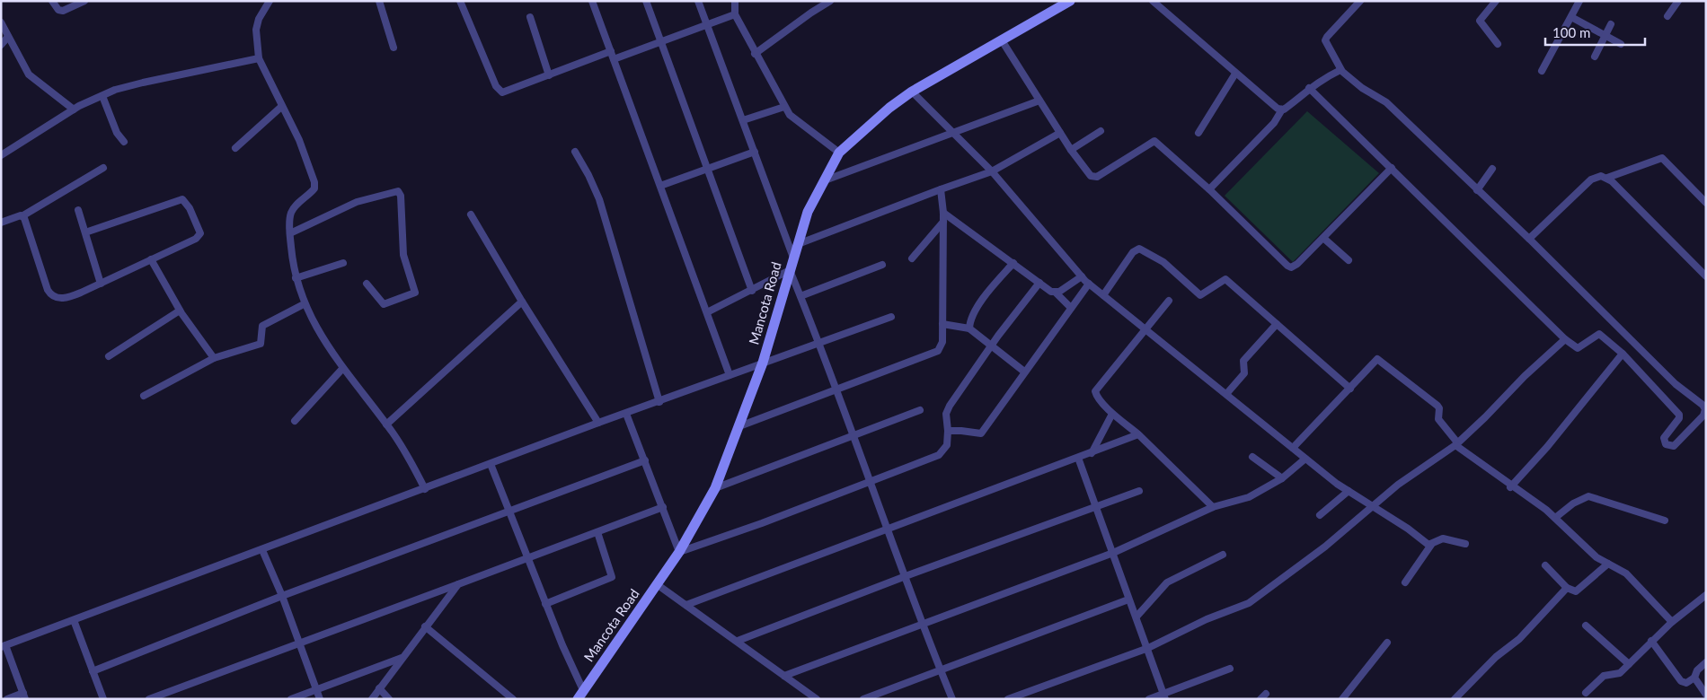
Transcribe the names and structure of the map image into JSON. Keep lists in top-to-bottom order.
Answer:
{
  "streets": {
    "main road": ["Mancota Road"]
  },
  "scale_bar": "100 m"
}
